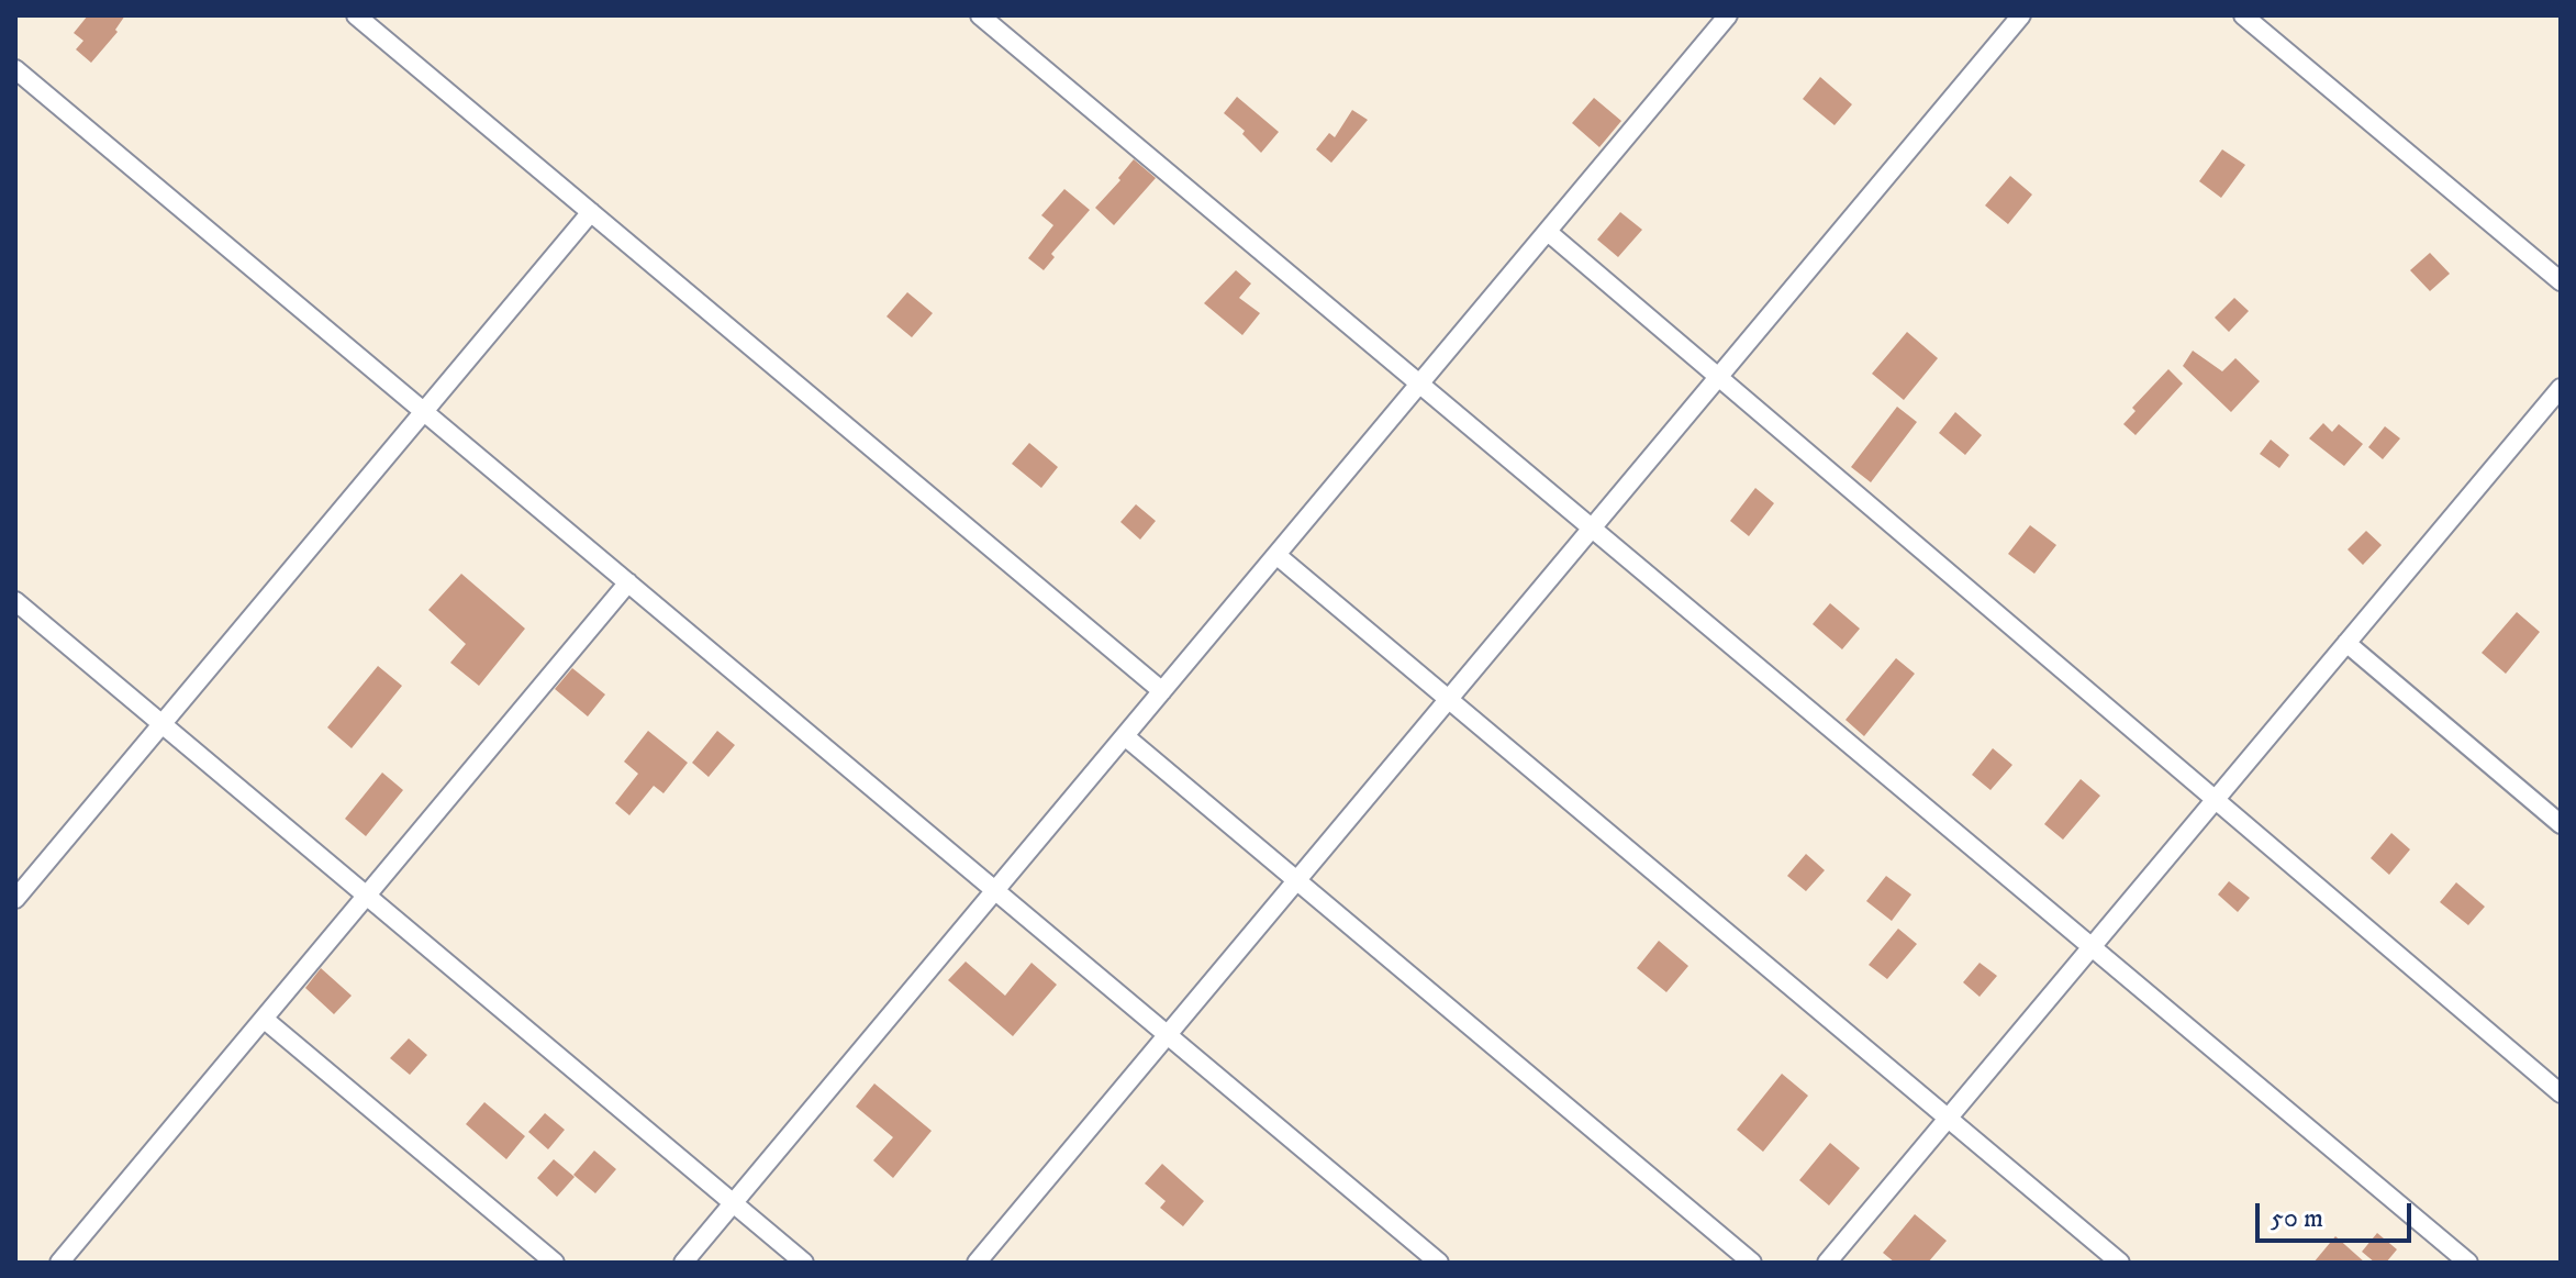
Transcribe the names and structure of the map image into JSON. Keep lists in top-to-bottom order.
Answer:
{
  "scale_bar": "50 m"
}
